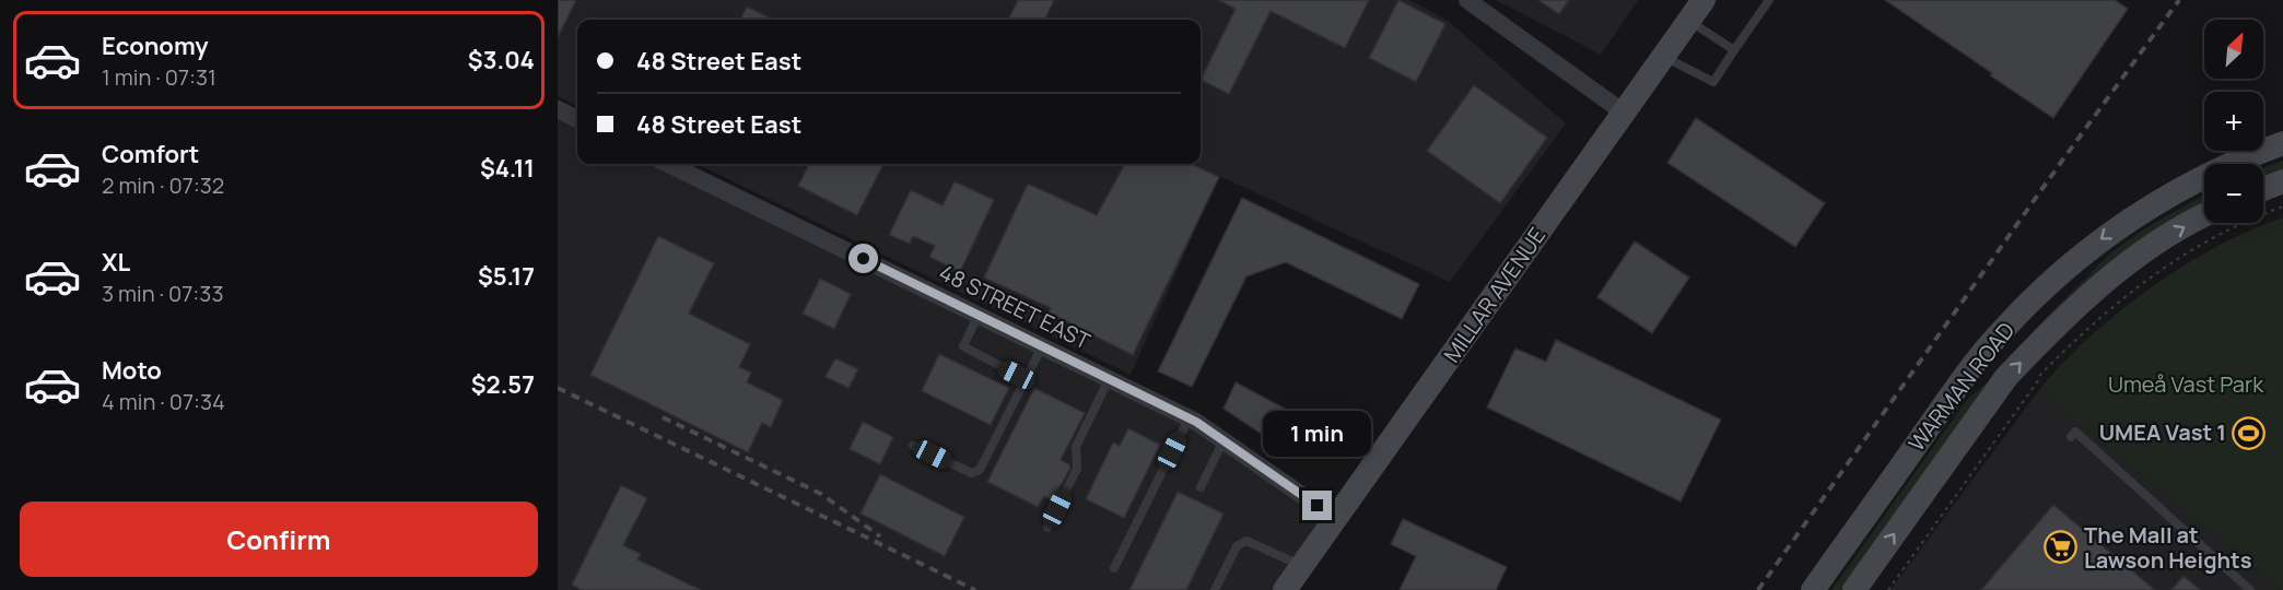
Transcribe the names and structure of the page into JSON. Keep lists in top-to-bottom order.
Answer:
{
  "streets": {
    "main road": ["MILLAR AVENUE", "WARMAN ROAD"],
    "street": ["48 STREET EAST"]
  },
  "crossings": [
    ["MILLAR AVENUE", "48 STREET EAST"]
  ],
  "parks": ["Umeå Vast Park"],
  "places": {
    "sports": ["UMEA Vast 1"],
    "supermarket": ["The Mall at Lawson Heights"]
  },
  "north": "top right",
  "page": {
    "list": [
      {
        "name": "Economy",
        "note": "1 min · 07:31",
        "value": "$3.04"
      },
      {
        "name": "Comfort",
        "note": "2 min · 07:32",
        "value": "$4.11"
      },
      {
        "name": "XL",
        "note": "3 min · 07:33",
        "value": "$5.17"
      },
      {
        "name": "Moto",
        "note": "4 min · 07:34",
        "value": "$2.57"
      }
    ],
    "map_buttons": ["+", "−"],
    "banner": ["48 Street East", "48 Street East"],
    "bubble": "1 min",
    "buttons": "Confirm"
  }
}
